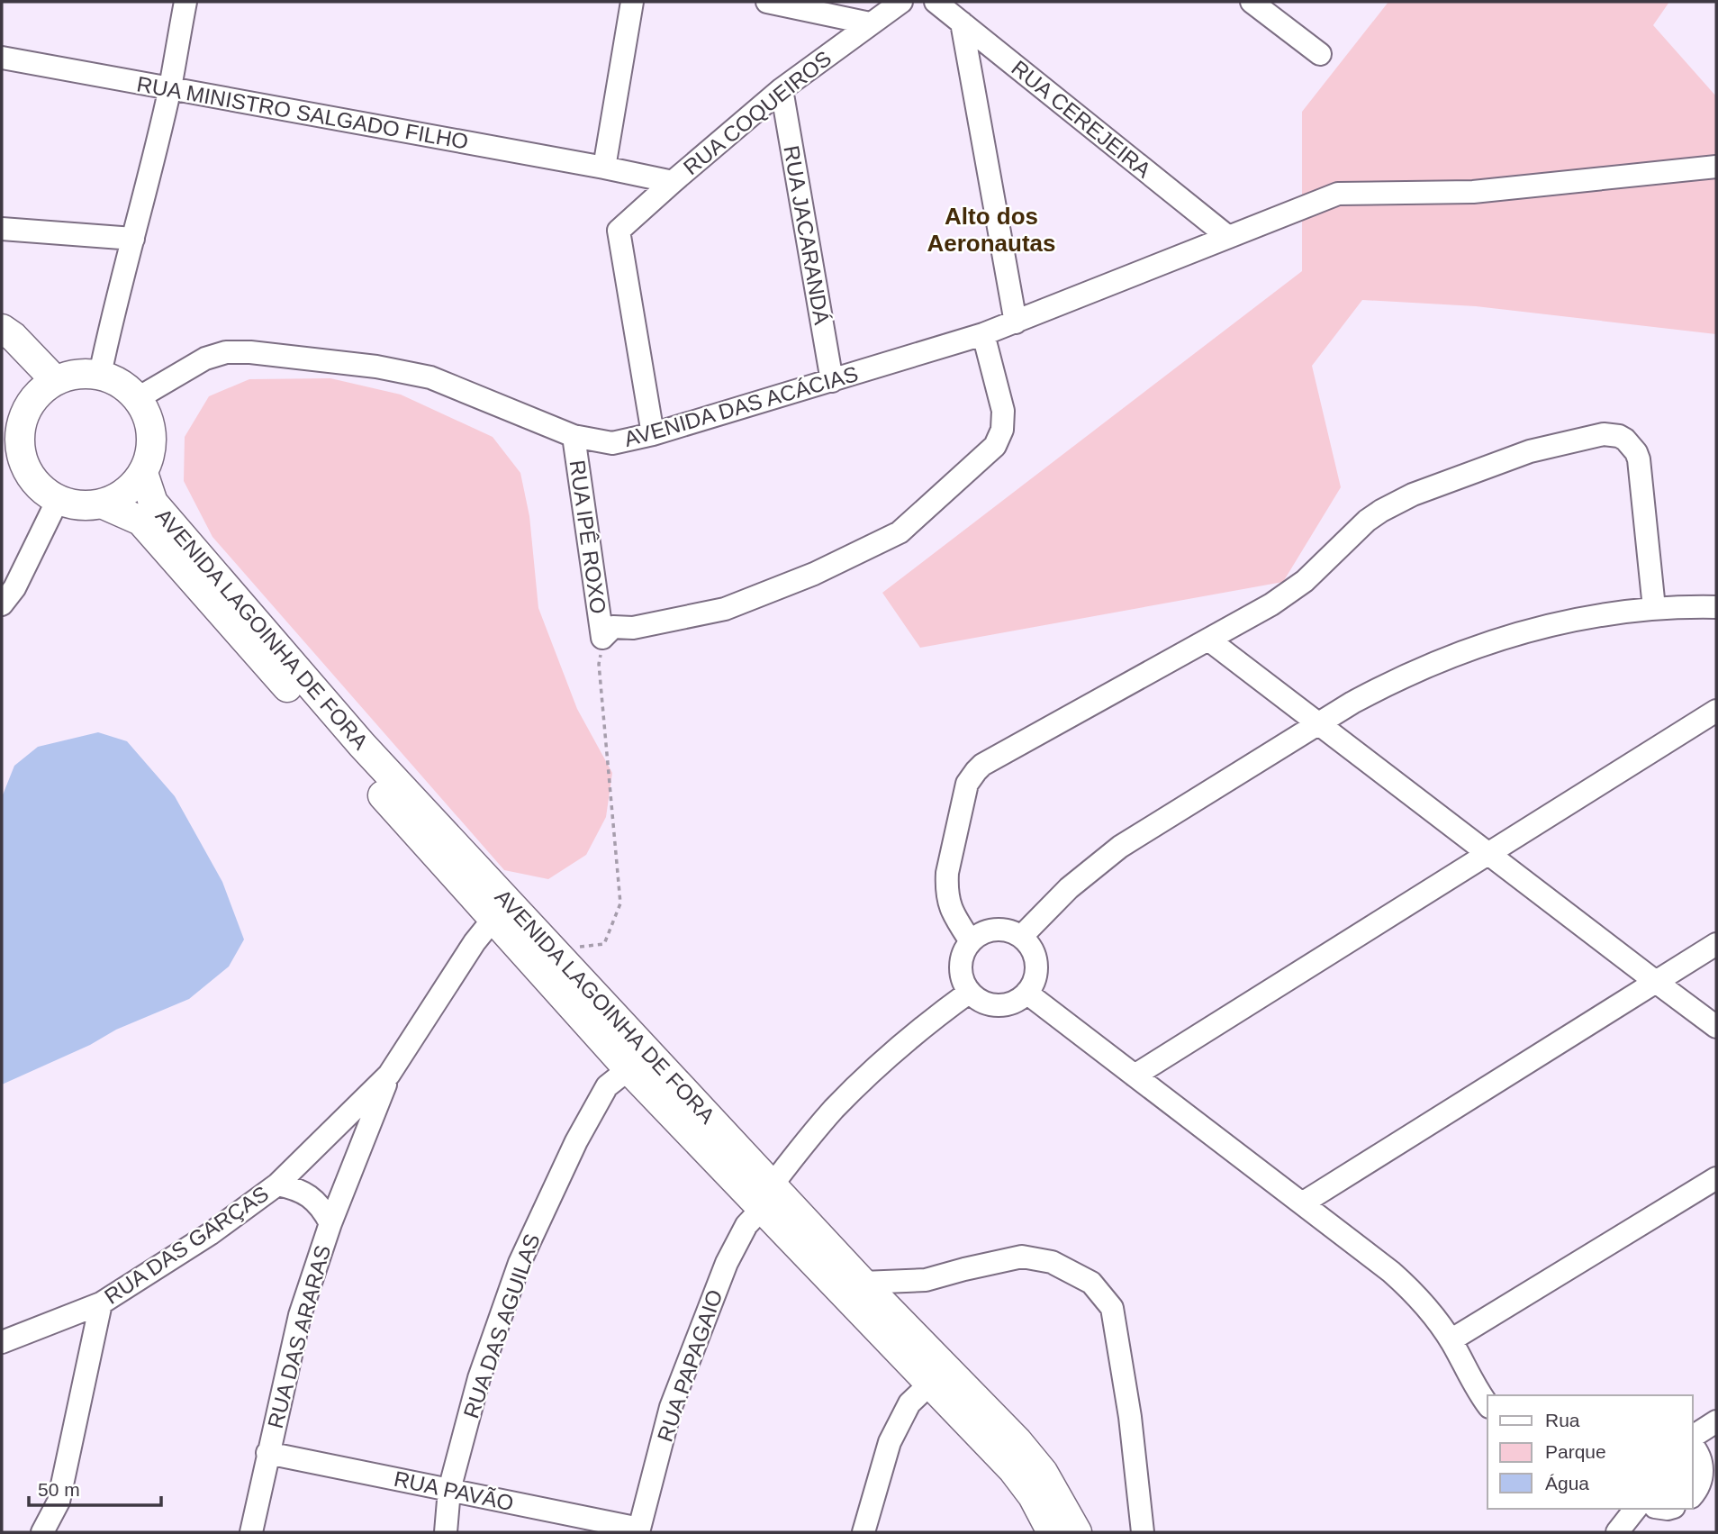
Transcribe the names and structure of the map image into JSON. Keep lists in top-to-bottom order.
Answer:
{
  "streets": {
    "main road": ["AVENIDA LAGOINHA DE FORA"],
    "street": [
      "RUA MINISTRO SALGADO FILHO",
      "RUA COQUEIROS",
      "RUA CEREJEIRA",
      "RUA JACARANDÁ",
      "AVENIDA DAS ACÁCIAS",
      "RUA IPÊ ROXO",
      "RUA DAS GARÇAS",
      "RUA DAS AGUILAS",
      "RUA DAS ARARAS",
      "RUA PAPAGAIO",
      "RUA PAVÃO"
    ]
  },
  "crossings": [
    ["RUA MINISTRO SALGADO FILHO", "RUA COQUEIROS"],
    ["RUA COQUEIROS", "RUA JACARANDÁ"],
    ["RUA COQUEIROS", "AVENIDA DAS ACÁCIAS"],
    ["RUA CEREJEIRA", "AVENIDA DAS ACÁCIAS"],
    ["RUA JACARANDÁ", "AVENIDA DAS ACÁCIAS"],
    ["AVENIDA DAS ACÁCIAS", "RUA IPÊ ROXO"],
    ["AVENIDA DAS ACÁCIAS", "AVENIDA LAGOINHA DE FORA"],
    ["AVENIDA LAGOINHA DE FORA", "RUA DAS GARÇAS"],
    ["AVENIDA LAGOINHA DE FORA", "RUA DAS AGUILAS"],
    ["AVENIDA LAGOINHA DE FORA", "RUA PAPAGAIO"],
    ["RUA DAS GARÇAS", "RUA DAS ARARAS"],
    ["RUA DAS AGUILAS", "RUA PAVÃO"],
    ["RUA DAS ARARAS", "RUA PAVÃO"],
    ["RUA PAPAGAIO", "RUA PAVÃO"]
  ],
  "districts": ["Alto dos Aeronautas"],
  "legend": ["Rua", "Parque", "Água"],
  "scale_bar": "50 m"
}
